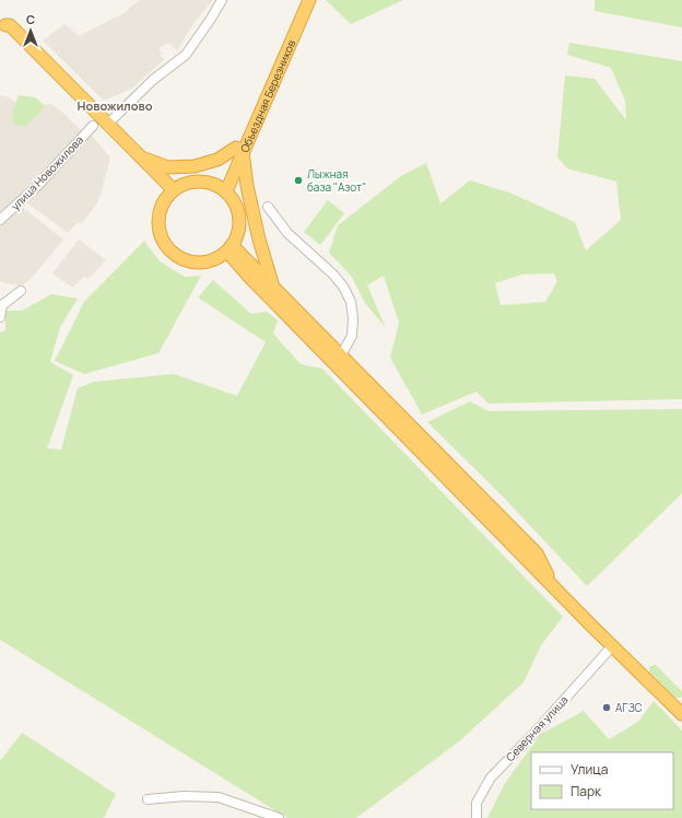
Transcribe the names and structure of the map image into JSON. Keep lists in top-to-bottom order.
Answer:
{
  "streets": {
    "highway": ["Объездная Березников"],
    "street": ["улица Новожилова", "Северная улица"]
  },
  "districts": ["Новожилово"],
  "places": ["Лыжная база \"Азот\"", "АГЗС"],
  "legend": ["Улица", "Парк"],
  "north": "top"
}
